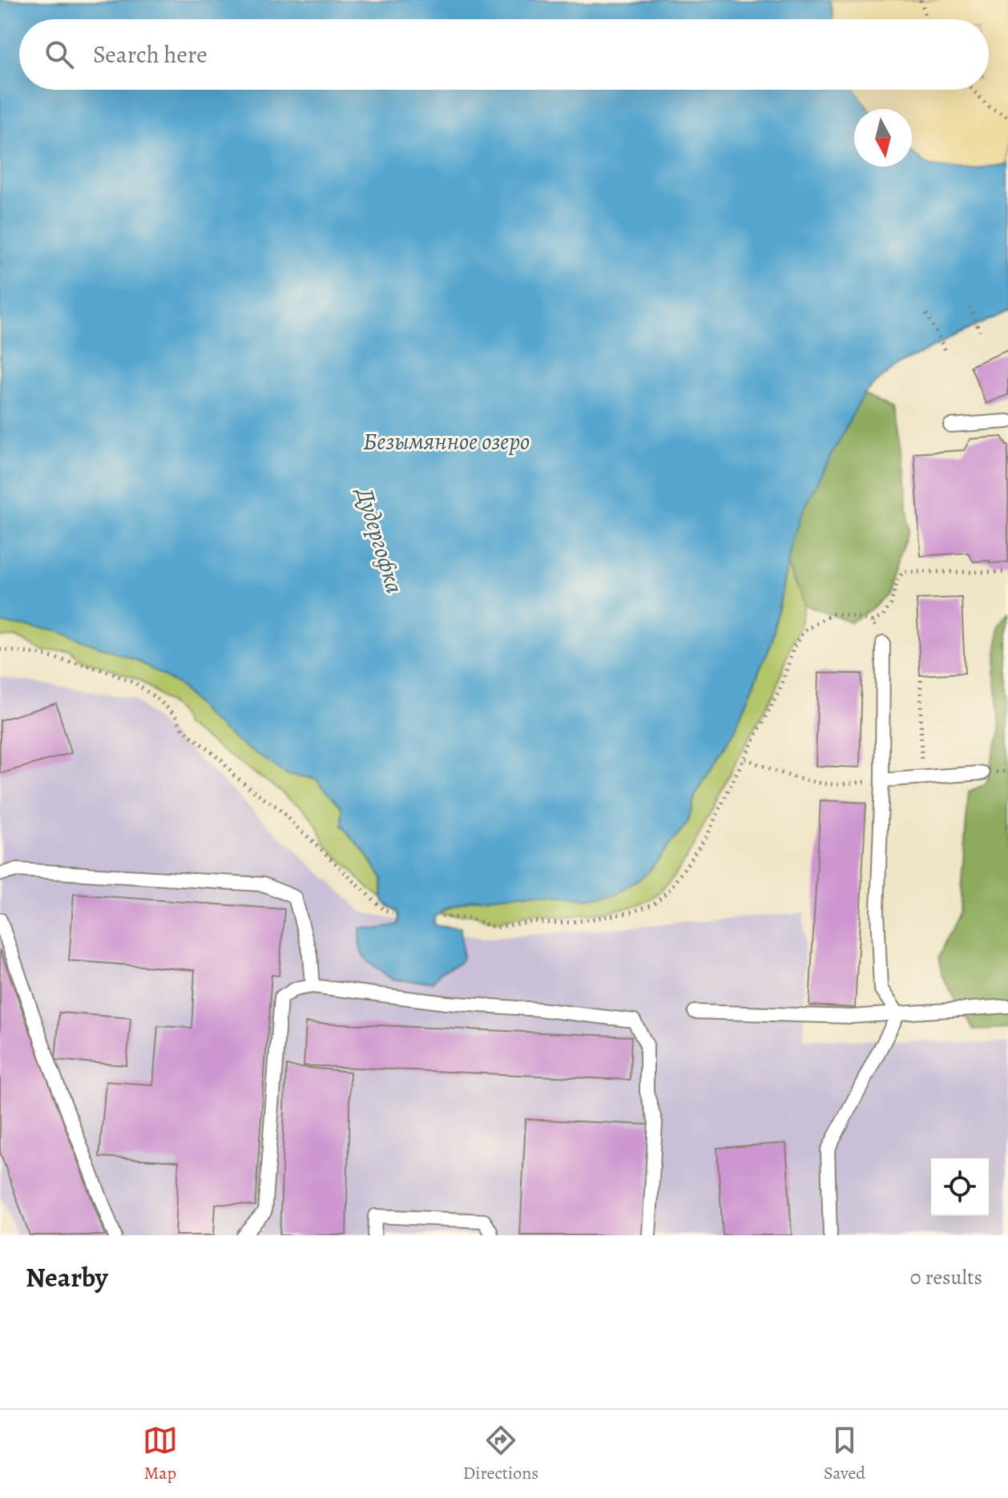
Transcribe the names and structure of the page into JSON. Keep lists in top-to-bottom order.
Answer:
{
  "water": ["Безымянное озеро", "Дудергофка"],
  "north": "bottom",
  "page": {
    "search": "Search here",
    "heading": ["Nearby", "0 results"],
    "nav": ["Map", "Directions", "Saved"]
  }
}
